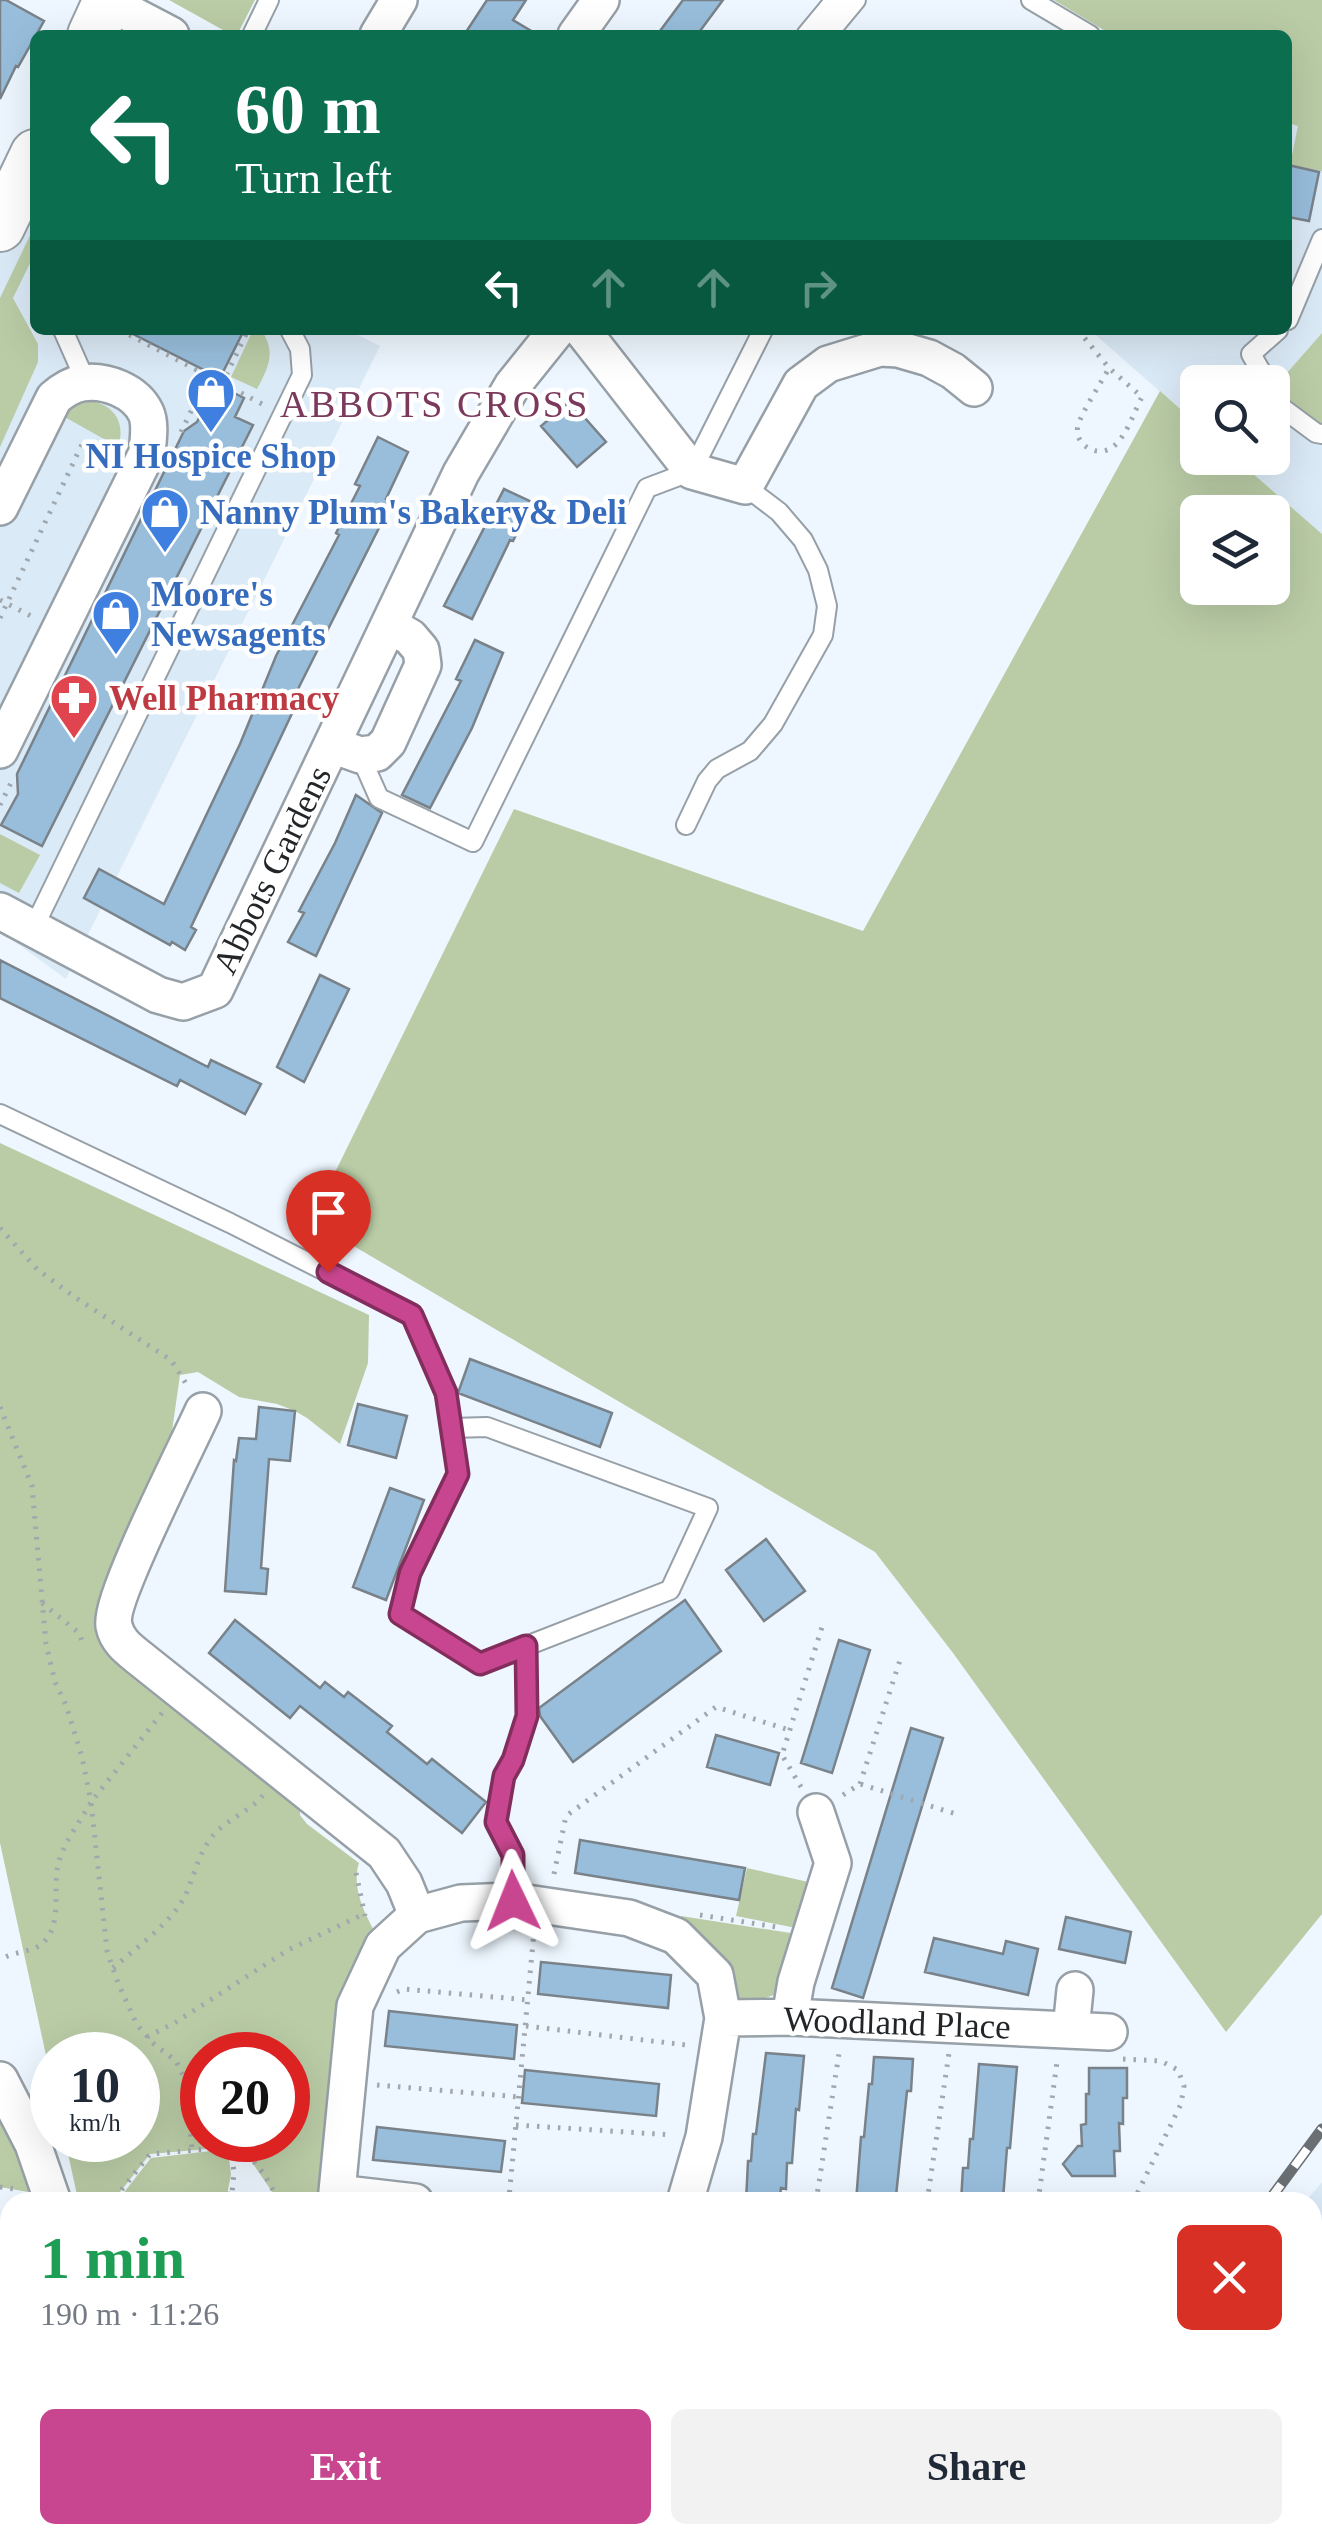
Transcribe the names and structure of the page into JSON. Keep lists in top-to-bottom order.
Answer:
{
  "streets": {
    "street": ["Abbots Gardens", "Woodland Place"]
  },
  "districts": ["ABBOTS CROSS"],
  "places": {
    "shop": ["NI Hospice Shop", "Nanny Plum's Bakery& Deli", "Moore's Newsagents"],
    "pharmacy": ["Well Pharmacy"]
  },
  "page": {
    "turn": ["60 m", "Turn left"],
    "speed": "10 km/h",
    "limit": "20",
    "heading": ["1 min", "190 m · 11:26"],
    "buttons": ["Exit", "Share"]
  }
}
